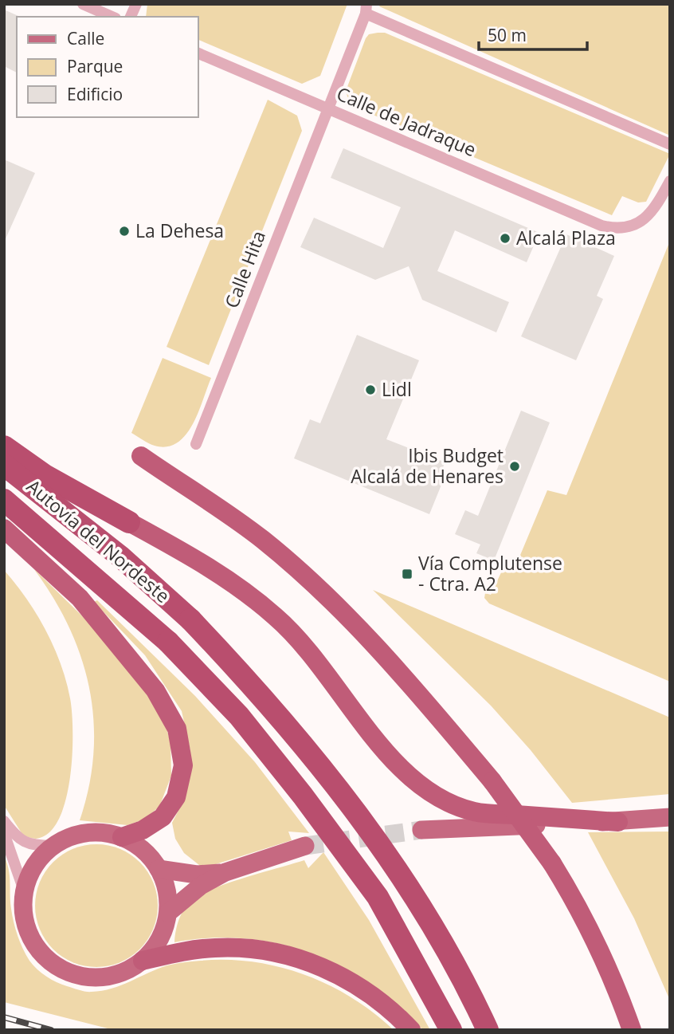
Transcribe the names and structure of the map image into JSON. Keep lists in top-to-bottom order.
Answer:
{
  "streets": {
    "highway": ["Autovía del Nordeste"],
    "street": ["Calle de Jadraque", "Calle Hita"]
  },
  "crossings": [
    ["Calle de Jadraque", "Calle Hita"]
  ],
  "places": {
    "other": [
      "La Dehesa",
      "Alcalá Plaza",
      "Lidl",
      "Ibis Budget Alcalá de Henares"
    ],
    "transit": ["Vía Complutense - Ctra. A2"]
  },
  "legend": ["Calle", "Parque", "Edificio"],
  "scale_bar": "50 m"
}
